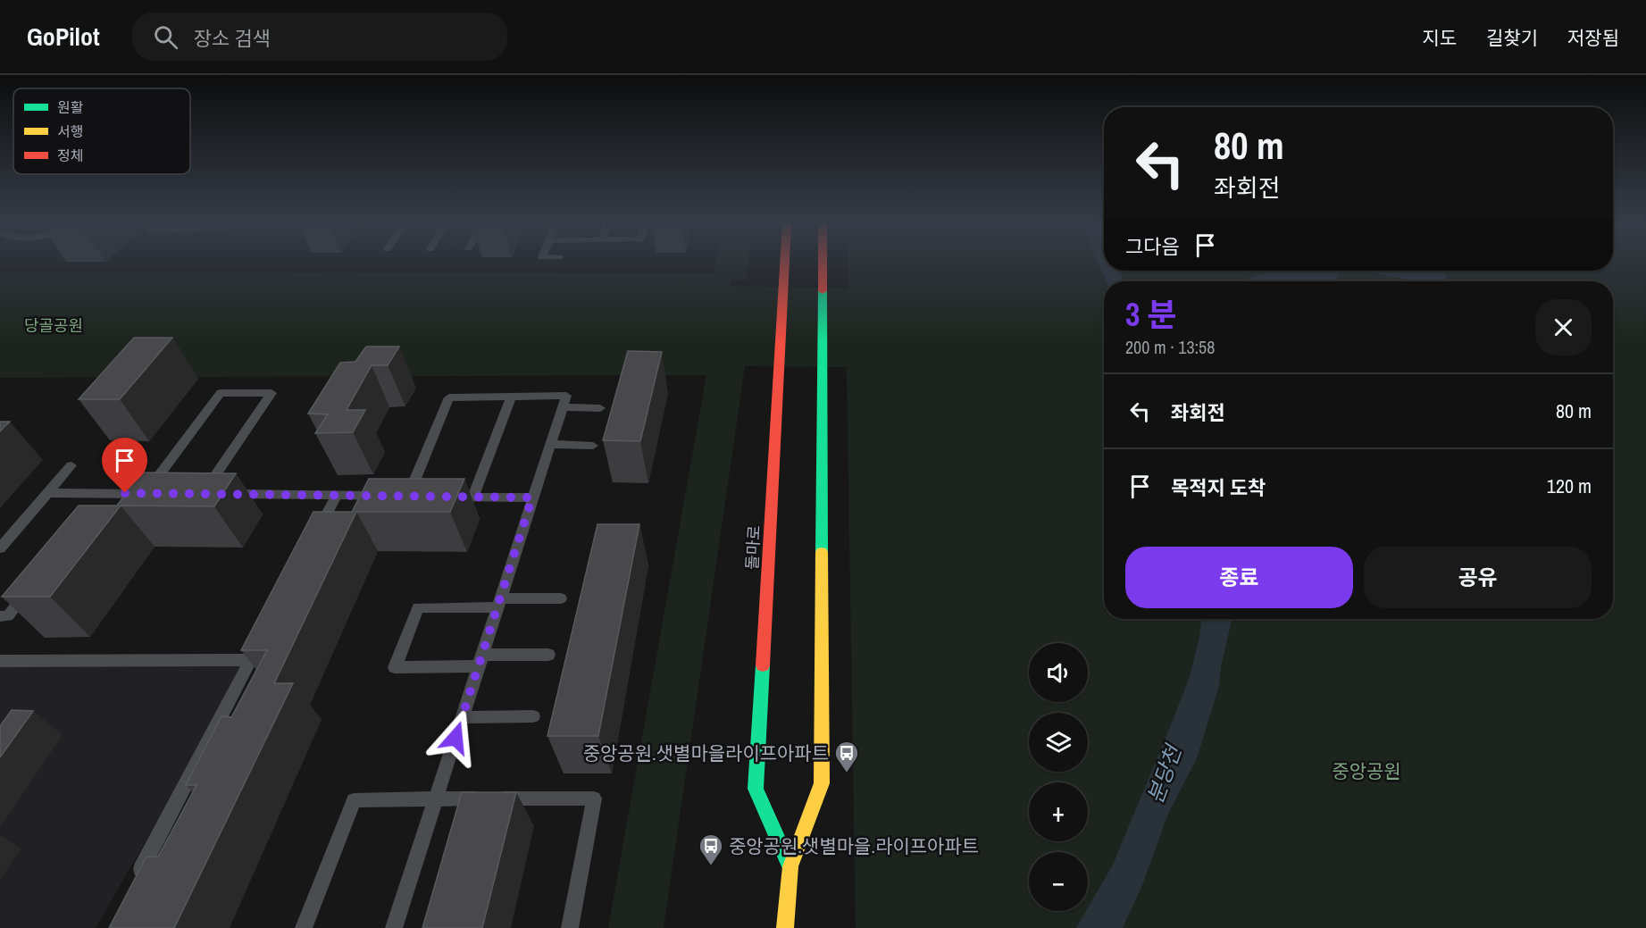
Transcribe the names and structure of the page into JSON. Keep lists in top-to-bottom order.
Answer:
{
  "streets": {
    "main road": ["돌마로"]
  },
  "water": ["분당천"],
  "parks": ["당골공원", "중앙공원"],
  "places": {
    "bus stop": ["중앙공원.샛별마을라이프아파트", "중앙공원.샛별마을.라이프아파트"]
  },
  "legend": ["원활", "서행", "정체"],
  "page": {
    "header": "GoPilot",
    "search": "장소 검색",
    "nav": ["지도", "길찾기", "저장됨"],
    "turn": ["80 m", "좌회전"],
    "then": "그다음",
    "heading": ["3 분", "200 m · 13:58"],
    "list": [
      {
        "name": "좌회전",
        "value": "80 m"
      },
      {
        "name": "목적지 도착",
        "value": "120 m"
      }
    ],
    "buttons": ["종료", "공유"],
    "map_buttons": ["+", "−"]
  }
}
